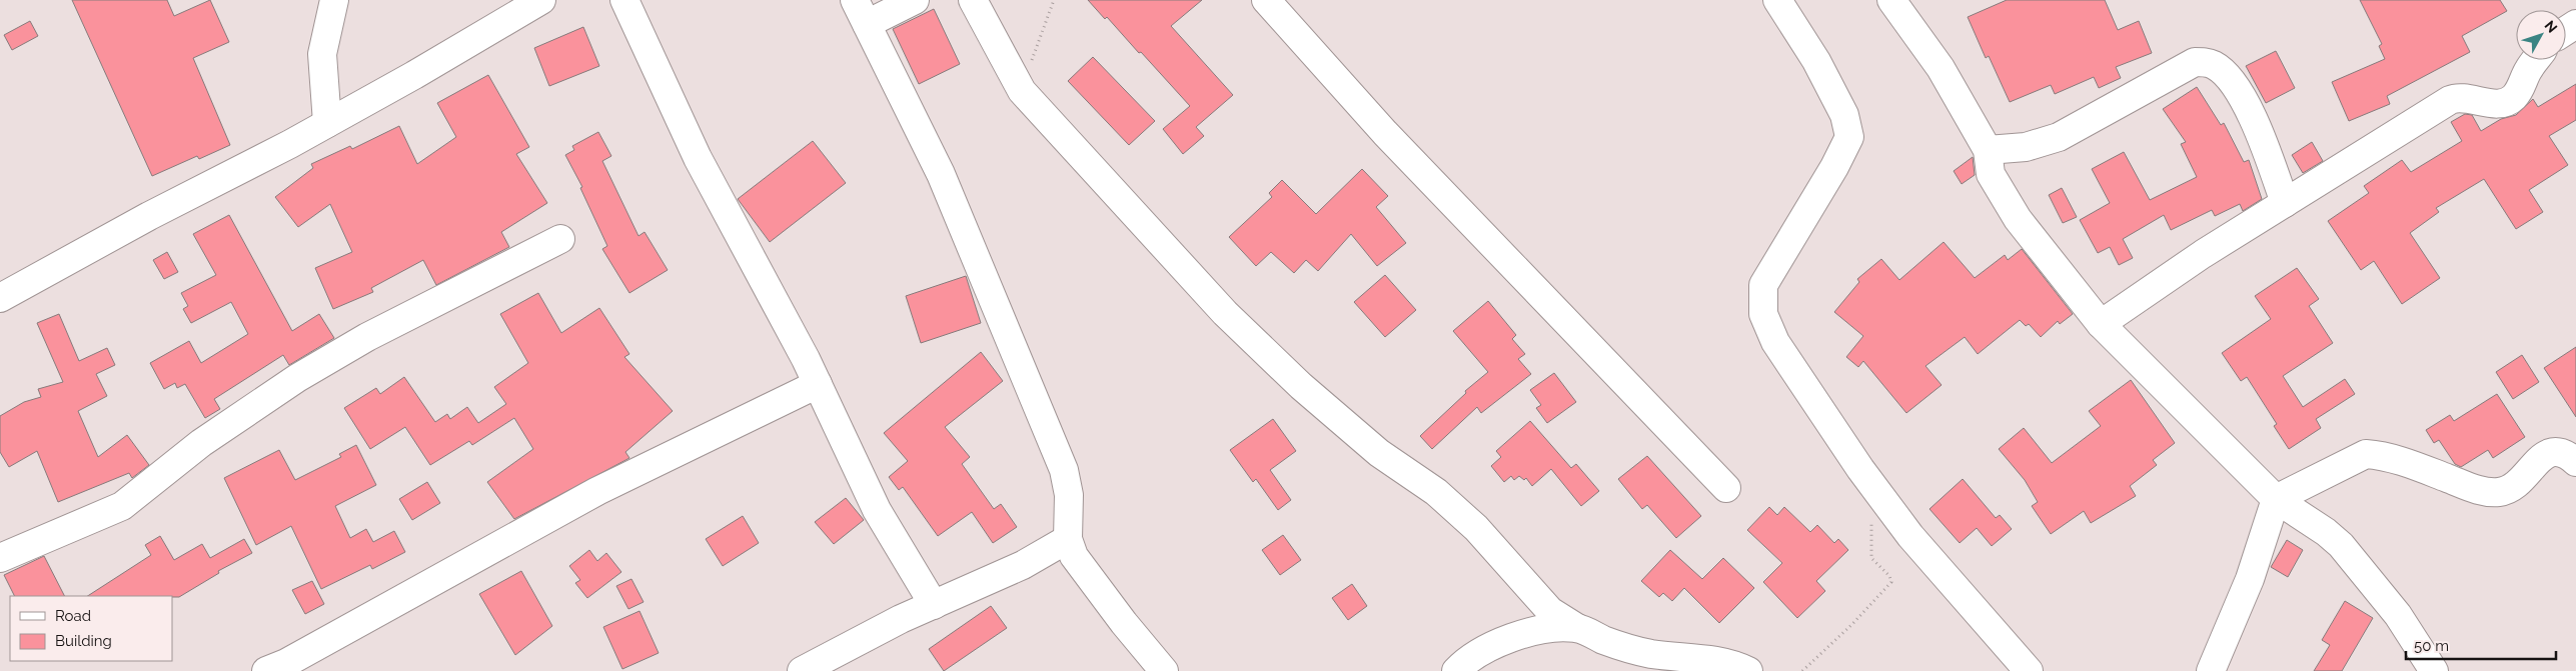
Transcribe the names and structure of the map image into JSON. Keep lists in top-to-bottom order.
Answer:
{
  "legend": ["Road", "Building"],
  "scale_bar": "50 m",
  "north": "top right"
}
